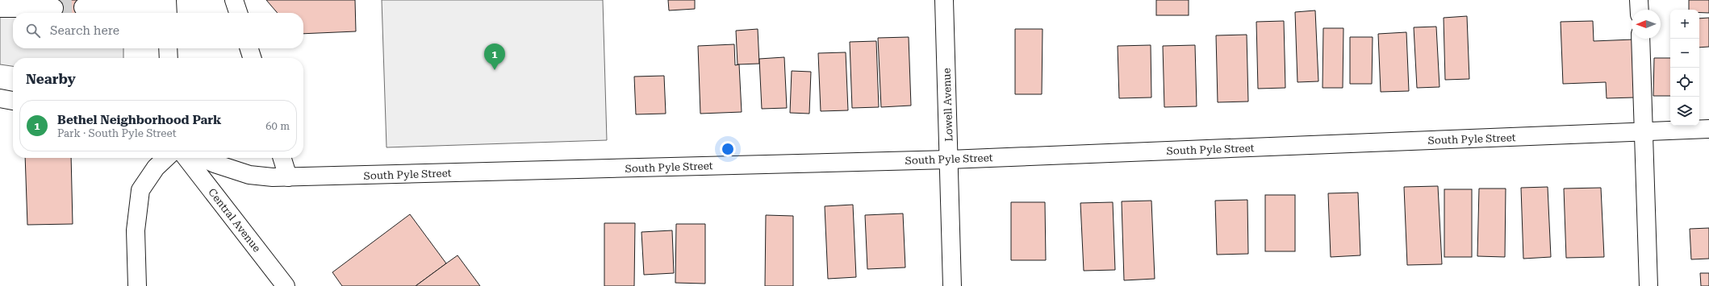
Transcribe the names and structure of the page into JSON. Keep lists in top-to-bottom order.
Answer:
{
  "streets": {
    "street": ["Lowell Avenue", "South Pyle Street", "Central Avenue"]
  },
  "crossings": [
    ["Lowell Avenue", "South Pyle Street"]
  ],
  "north": "left",
  "page": {
    "map_buttons": ["+", "−"],
    "search": "Search here",
    "pins": "1",
    "heading": "Nearby",
    "list": [
      {
        "mark": "1",
        "name": "Bethel Neighborhood Park",
        "note": "Park · South Pyle Street",
        "value": "60 m"
      }
    ]
  }
}
